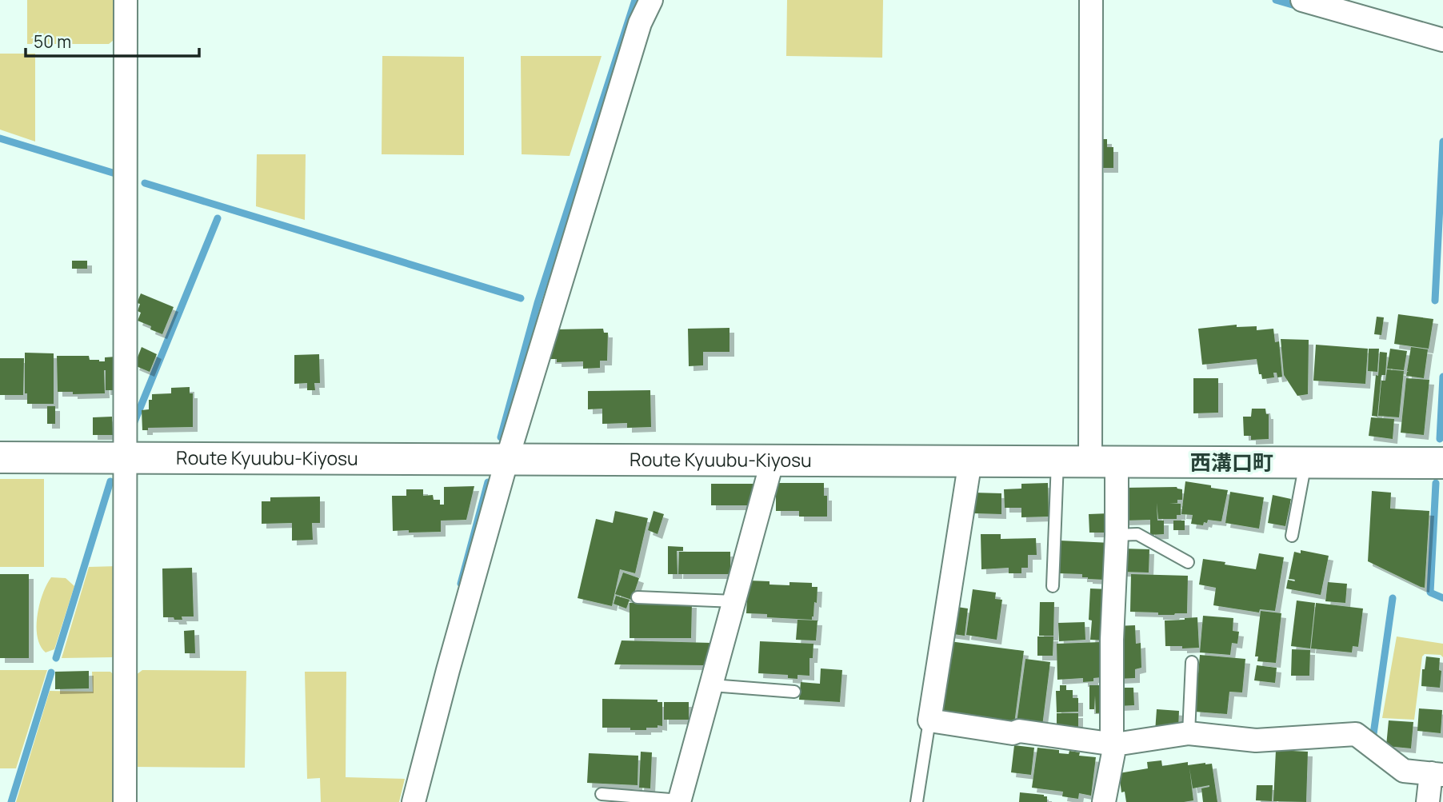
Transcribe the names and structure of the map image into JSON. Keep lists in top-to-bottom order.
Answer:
{
  "streets": {
    "main road": ["Route Kyuubu-Kiyosu"]
  },
  "districts": ["西溝口町"],
  "scale_bar": "50 m"
}
